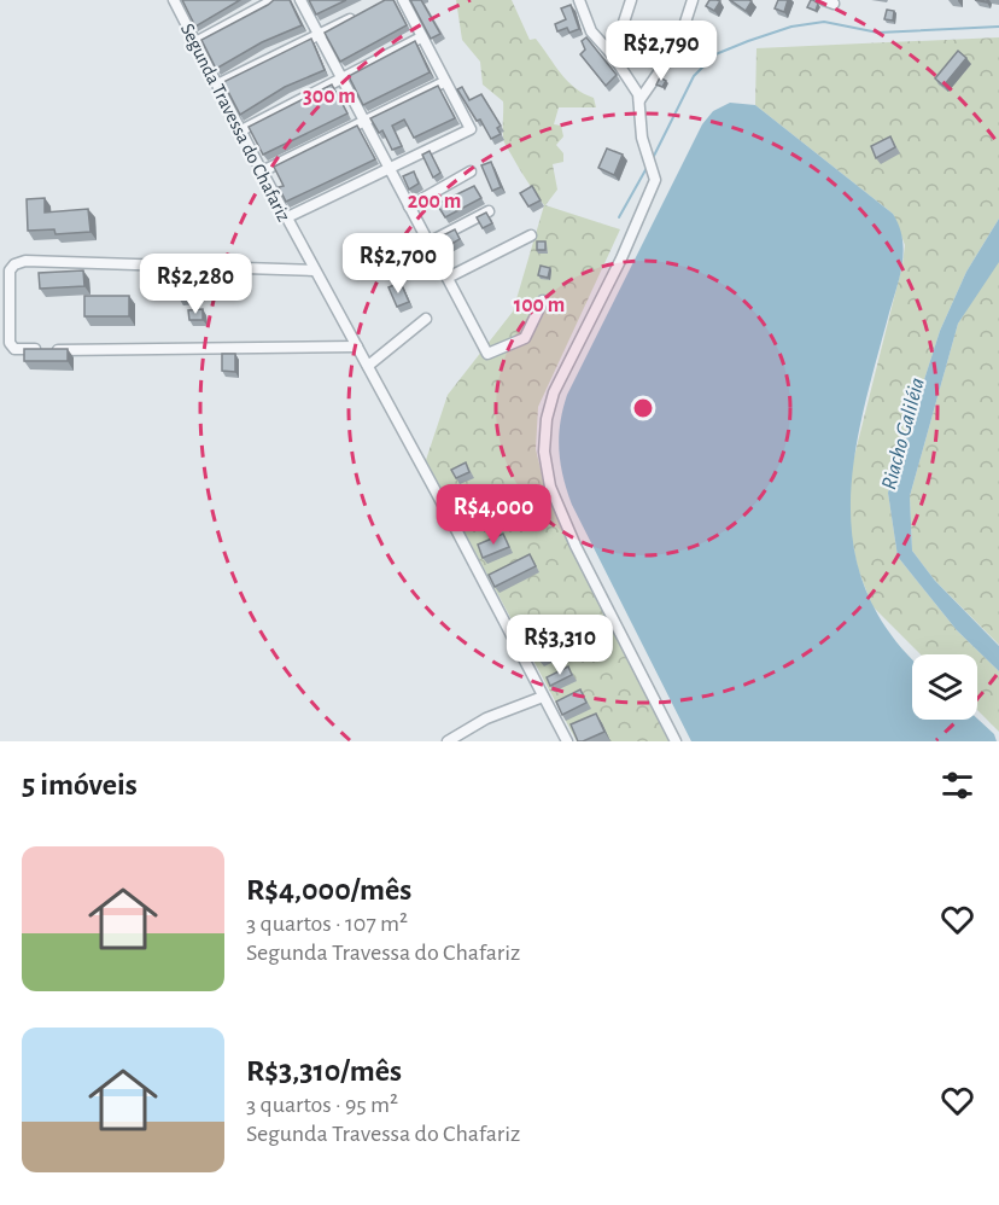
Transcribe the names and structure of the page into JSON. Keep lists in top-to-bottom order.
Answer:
{
  "streets": {
    "street": ["Segunda Travessa do Chafariz"]
  },
  "water": ["Riacho Galiléia"],
  "page": {
    "price": [
      "R$2,790",
      "R$2,700",
      "R$2,280",
      "R$4,000",
      "R$3,310"
    ],
    "heading": "5 imóveis",
    "list": [
      {
        "name": "R$4,000/mês",
        "note": "3 quartos · 107 m² · Segunda Travessa do Chafariz"
      },
      {
        "name": "R$3,310/mês",
        "note": "3 quartos · 95 m² · Segunda Travessa do Chafariz"
      }
    ]
  },
  "rings": ["300 m", "200 m", "100 m"]
}
